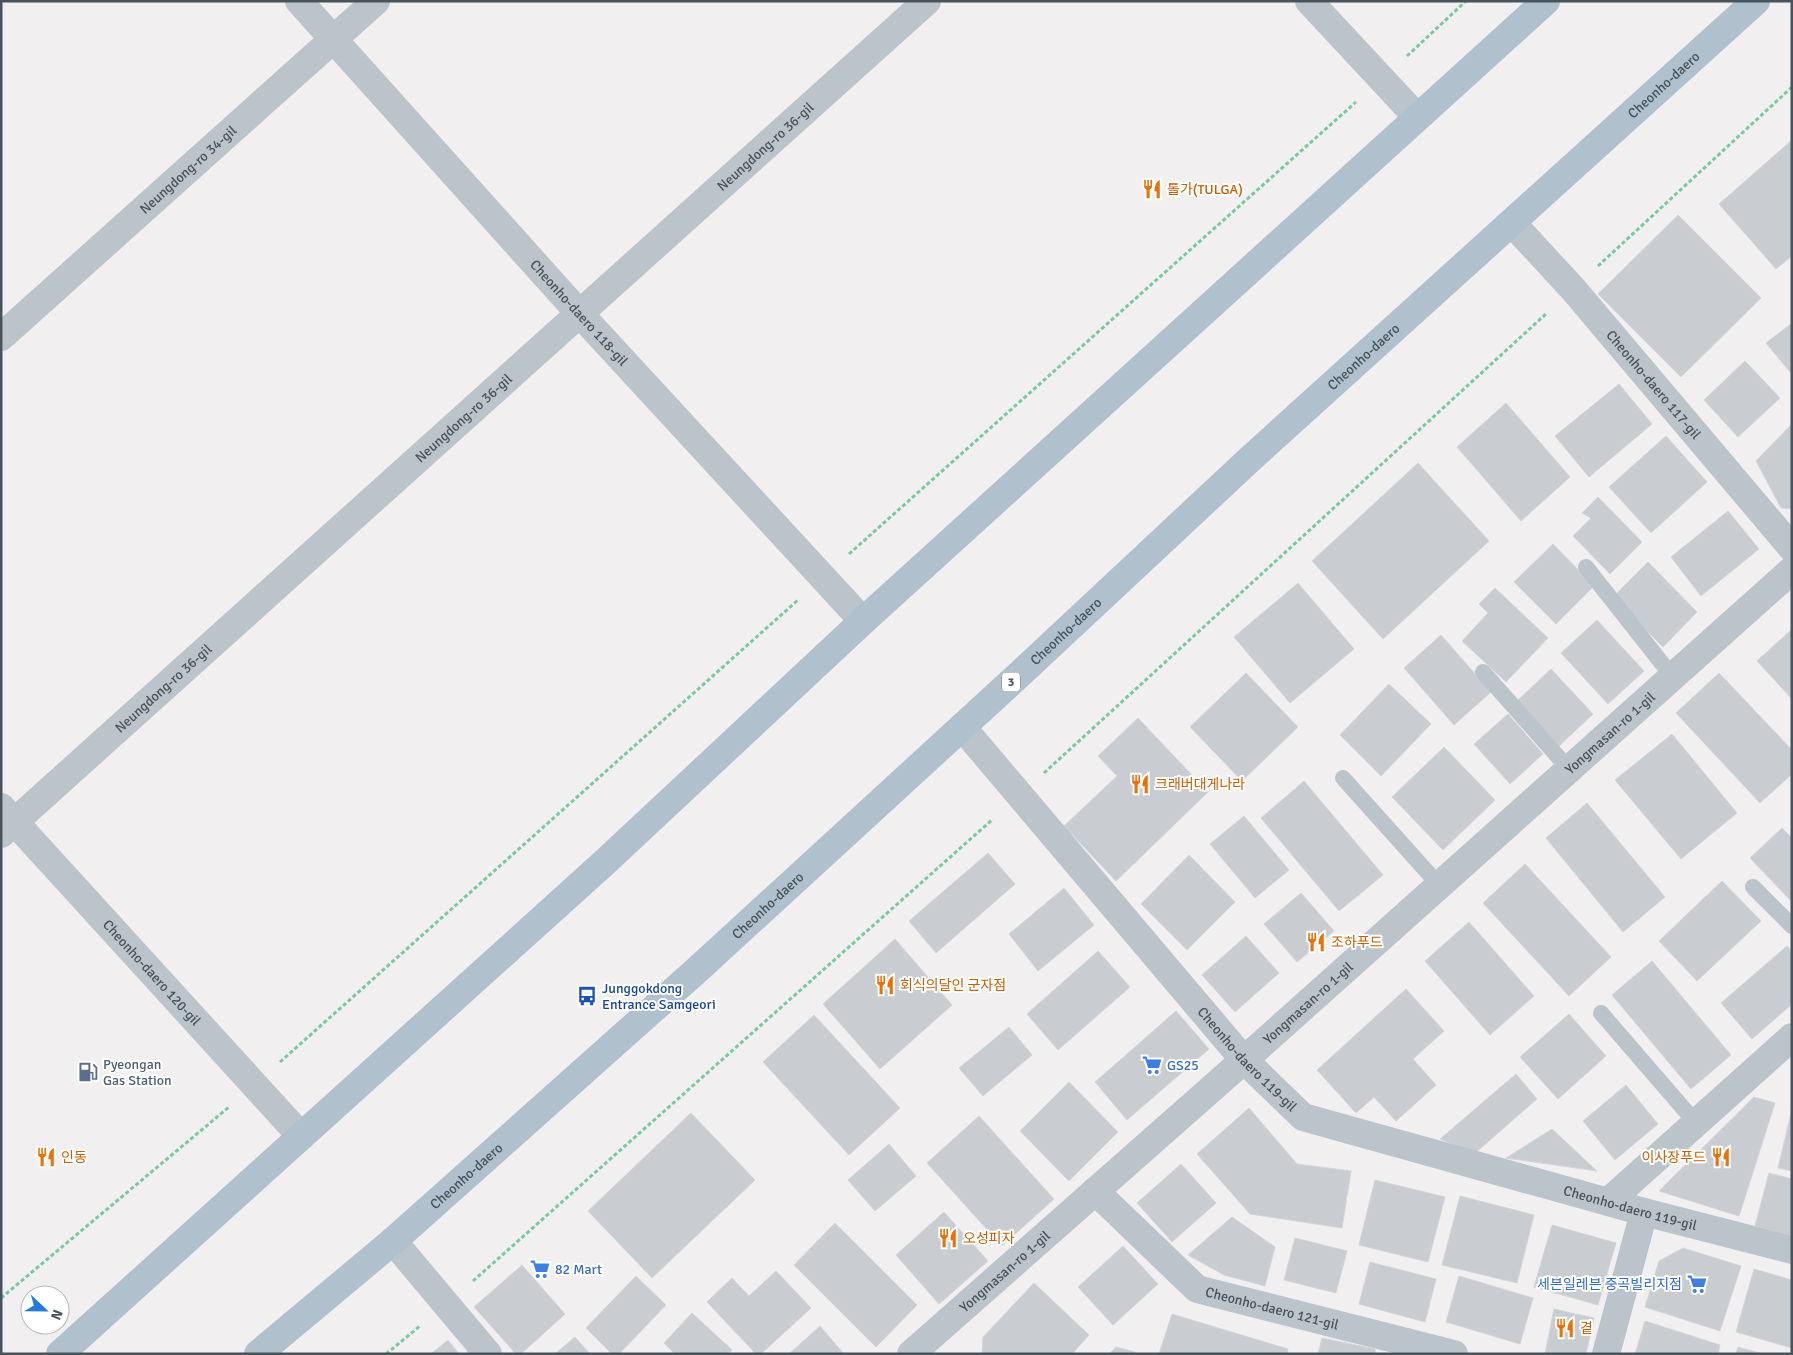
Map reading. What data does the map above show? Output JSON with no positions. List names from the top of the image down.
{
  "streets": {
    "main road": ["Cheonho-daero", "3"],
    "street": [
      "Neungdong-ro 36-gil",
      "Neungdong-ro 34-gil",
      "Cheonho-daero 118-gil",
      "Cheonho-daero 117-gil",
      "Yongmasan-ro 1-gil",
      "Cheonho-daero 120-gil",
      "Cheonho-daero 119-gil",
      "Cheonho-daero 121-gil"
    ]
  },
  "crossings": [
    ["Cheonho-daero", "Cheonho-daero 117-gil"],
    ["Cheonho-daero", "Cheonho-daero 119-gil"],
    ["Neungdong-ro 36-gil", "Cheonho-daero 118-gil"],
    ["Neungdong-ro 36-gil", "Cheonho-daero 120-gil"],
    ["Neungdong-ro 34-gil", "Cheonho-daero 118-gil"],
    ["Yongmasan-ro 1-gil", "Cheonho-daero 119-gil"],
    ["Yongmasan-ro 1-gil", "Cheonho-daero 121-gil"]
  ],
  "places": {
    "restaurant": [
      "톨가(TULGA)",
      "크래버대게나라",
      "조하푸드",
      "회식의달인 군자점",
      "인동",
      "이사장푸드",
      "오성피자",
      "곁"
    ],
    "bus stop": ["Junggokdong Entrance Samgeori"],
    "supermarket": ["GS25", "82 Mart", "세븐일레븐 중곡빌리지점"],
    "fuel station": ["Pyeongan Gas Station"]
  },
  "north": "right"
}
